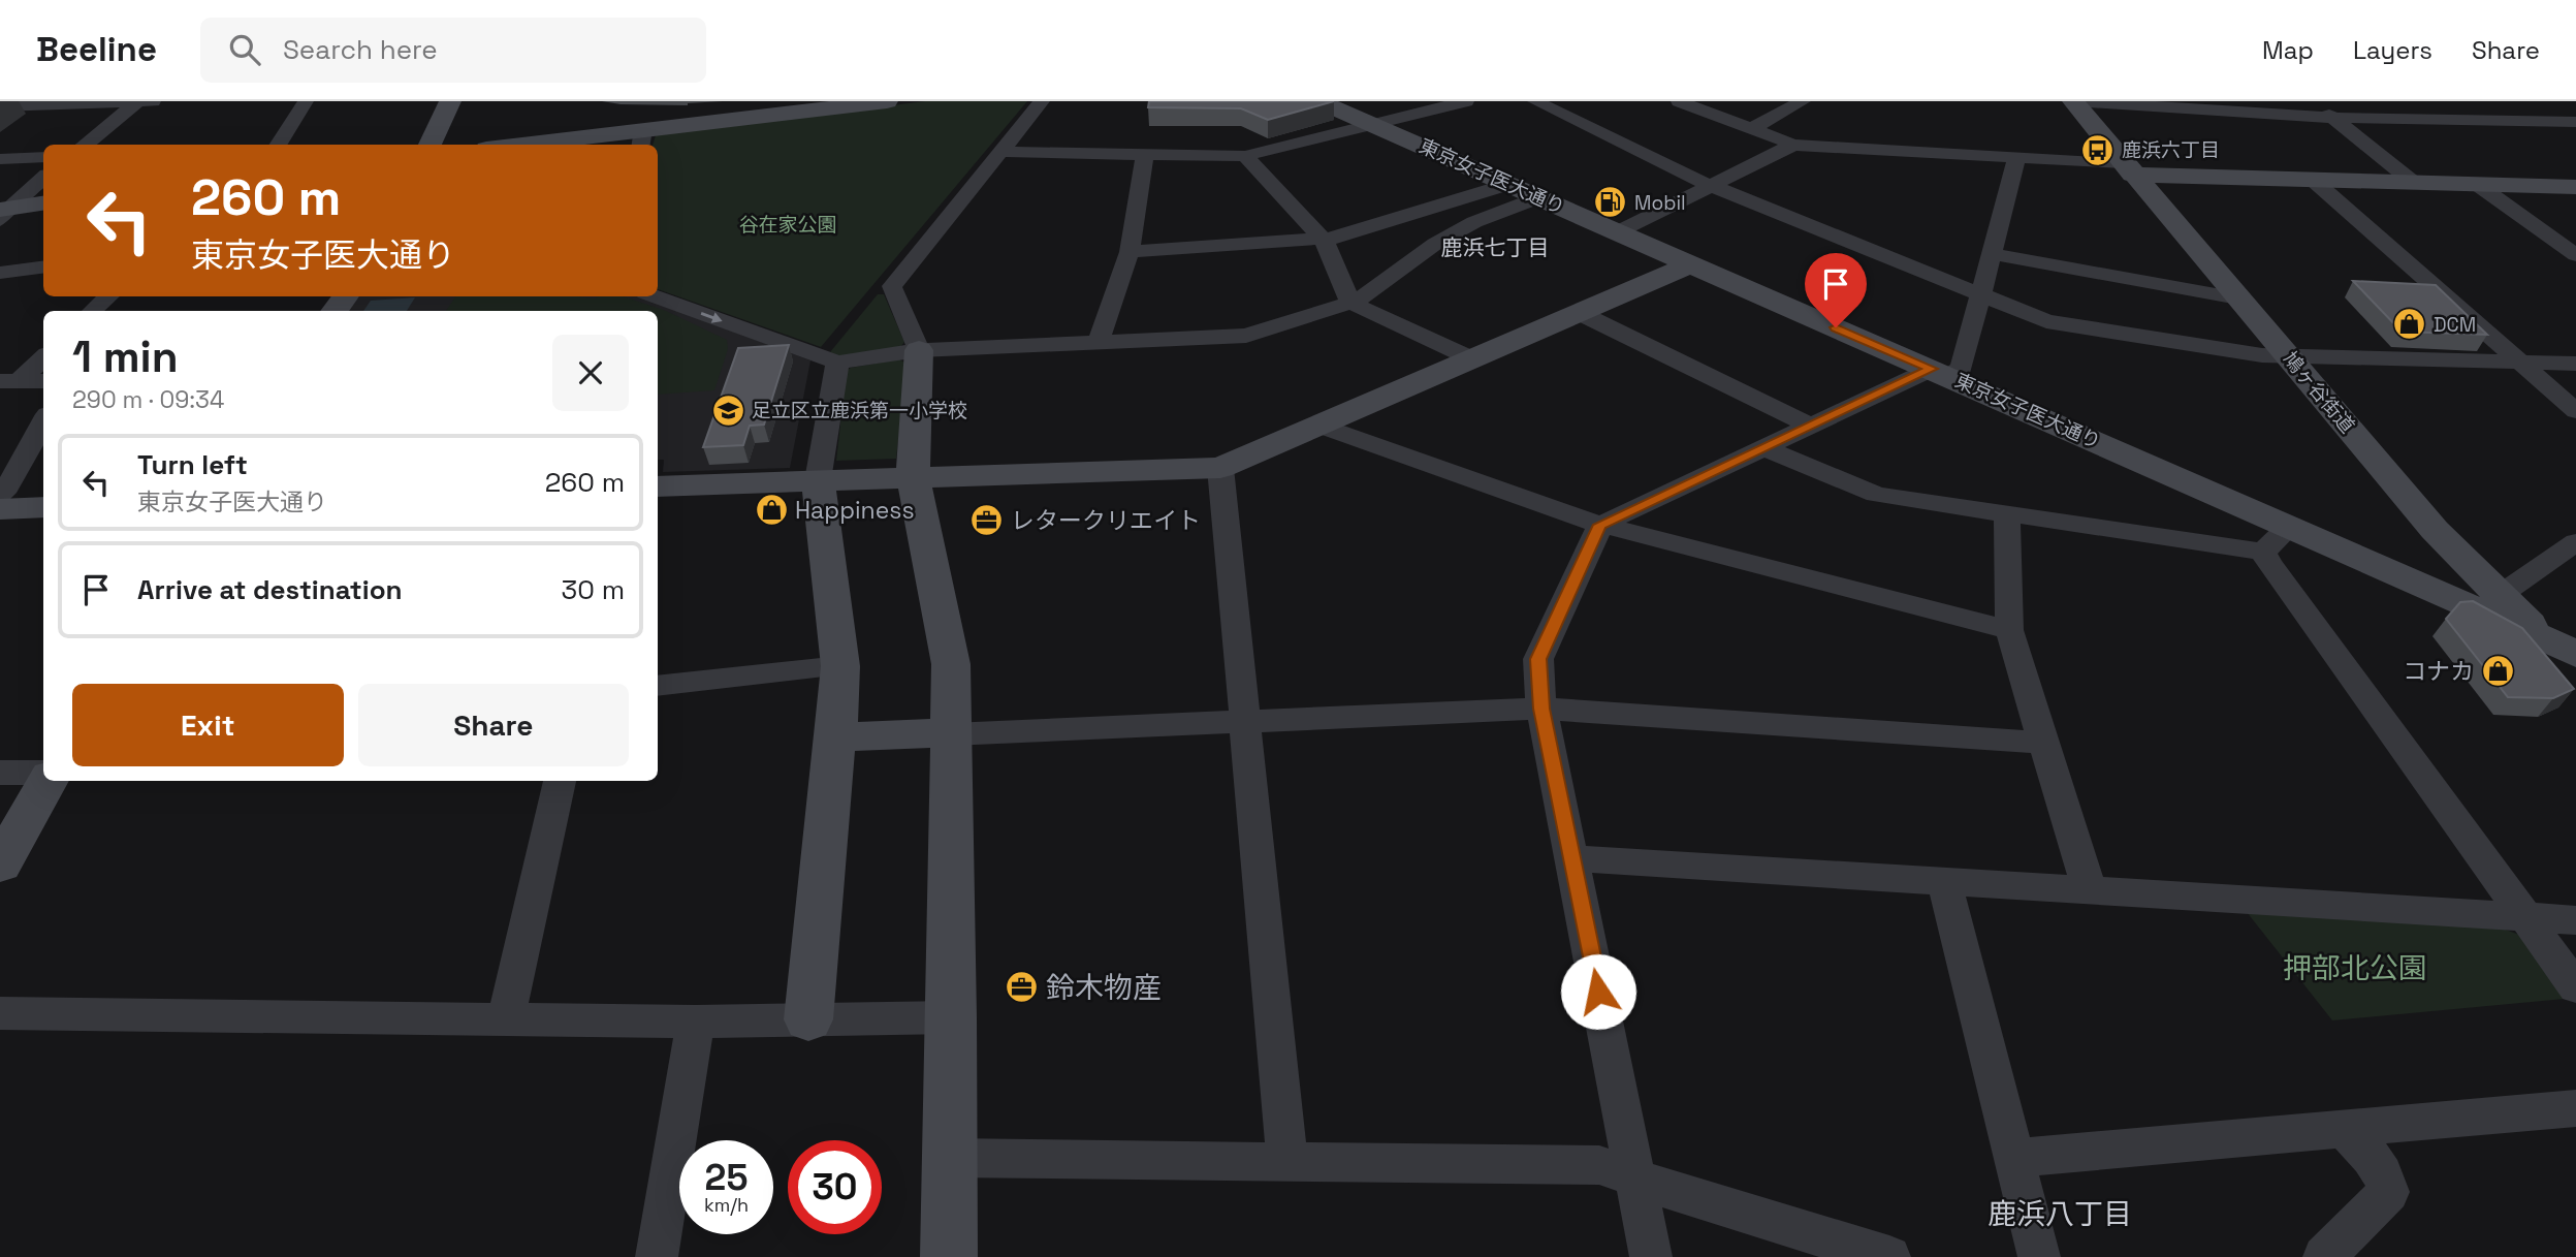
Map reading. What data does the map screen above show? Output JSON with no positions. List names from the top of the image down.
{
  "streets": {
    "street": ["東京女子医大通り", "鳩ヶ谷街道"]
  },
  "crossings": [
    ["東京女子医大通り", "鳩ヶ谷街道"]
  ],
  "districts": ["鹿浜七丁目", "鹿浜八丁目"],
  "parks": ["谷在家公園", "押部北公園"],
  "places": {
    "bus stop": ["鹿浜六丁目"],
    "fuel station": ["Mobil"],
    "shop": ["DCM", "Happiness", "コナカ"],
    "school or university": ["足立区立鹿浜第一小学校"],
    "office": ["レタークリエイト", "鈴木物産"]
  },
  "page": {
    "header": "Beeline",
    "search": "Search here",
    "nav": ["Map", "Layers", "Share"],
    "turn": ["260 m", "東京女子医大通り"],
    "heading": ["1 min", "290 m · 09:34"],
    "list": [
      {
        "name": "Turn left",
        "note": "東京女子医大通り",
        "value": "260 m"
      },
      {
        "name": "Arrive at destination",
        "value": "30 m"
      }
    ],
    "buttons": ["Exit", "Share"],
    "speed": "25 km/h",
    "limit": "30"
  }
}
